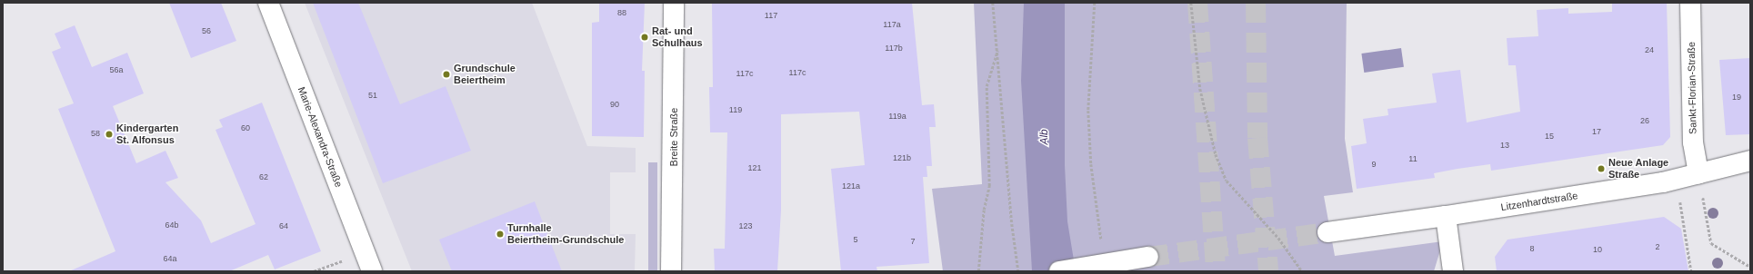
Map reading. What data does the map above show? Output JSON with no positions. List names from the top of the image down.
{
  "streets": {
    "street": [
      "Sankt-Florian-Straße",
      "Marie-Alexandra-Straße",
      "Breite Straße",
      "Litzenhardtstraße"
    ]
  },
  "crossings": [
    ["Sankt-Florian-Straße", "Litzenhardtstraße"]
  ],
  "water": ["Alb"],
  "places": [
    "Rat- und Schulhaus",
    "Grundschule Beiertheim",
    "Kindergarten St. Alfonsus",
    "Neue Anlage Straße",
    "Turnhalle Beiertheim-Grundschule"
  ],
  "house_numbers": [
    "88",
    "117",
    "117a",
    "56",
    "117b",
    "24",
    "56a",
    "117c",
    "117c",
    "51",
    "19",
    "90",
    "119",
    "119a",
    "26",
    "60",
    "17",
    "58",
    "15",
    "13",
    "121b",
    "11",
    "9",
    "121",
    "62",
    "121a",
    "64b",
    "64",
    "123",
    "5",
    "7",
    "2",
    "8",
    "10",
    "64a"
  ]
}
